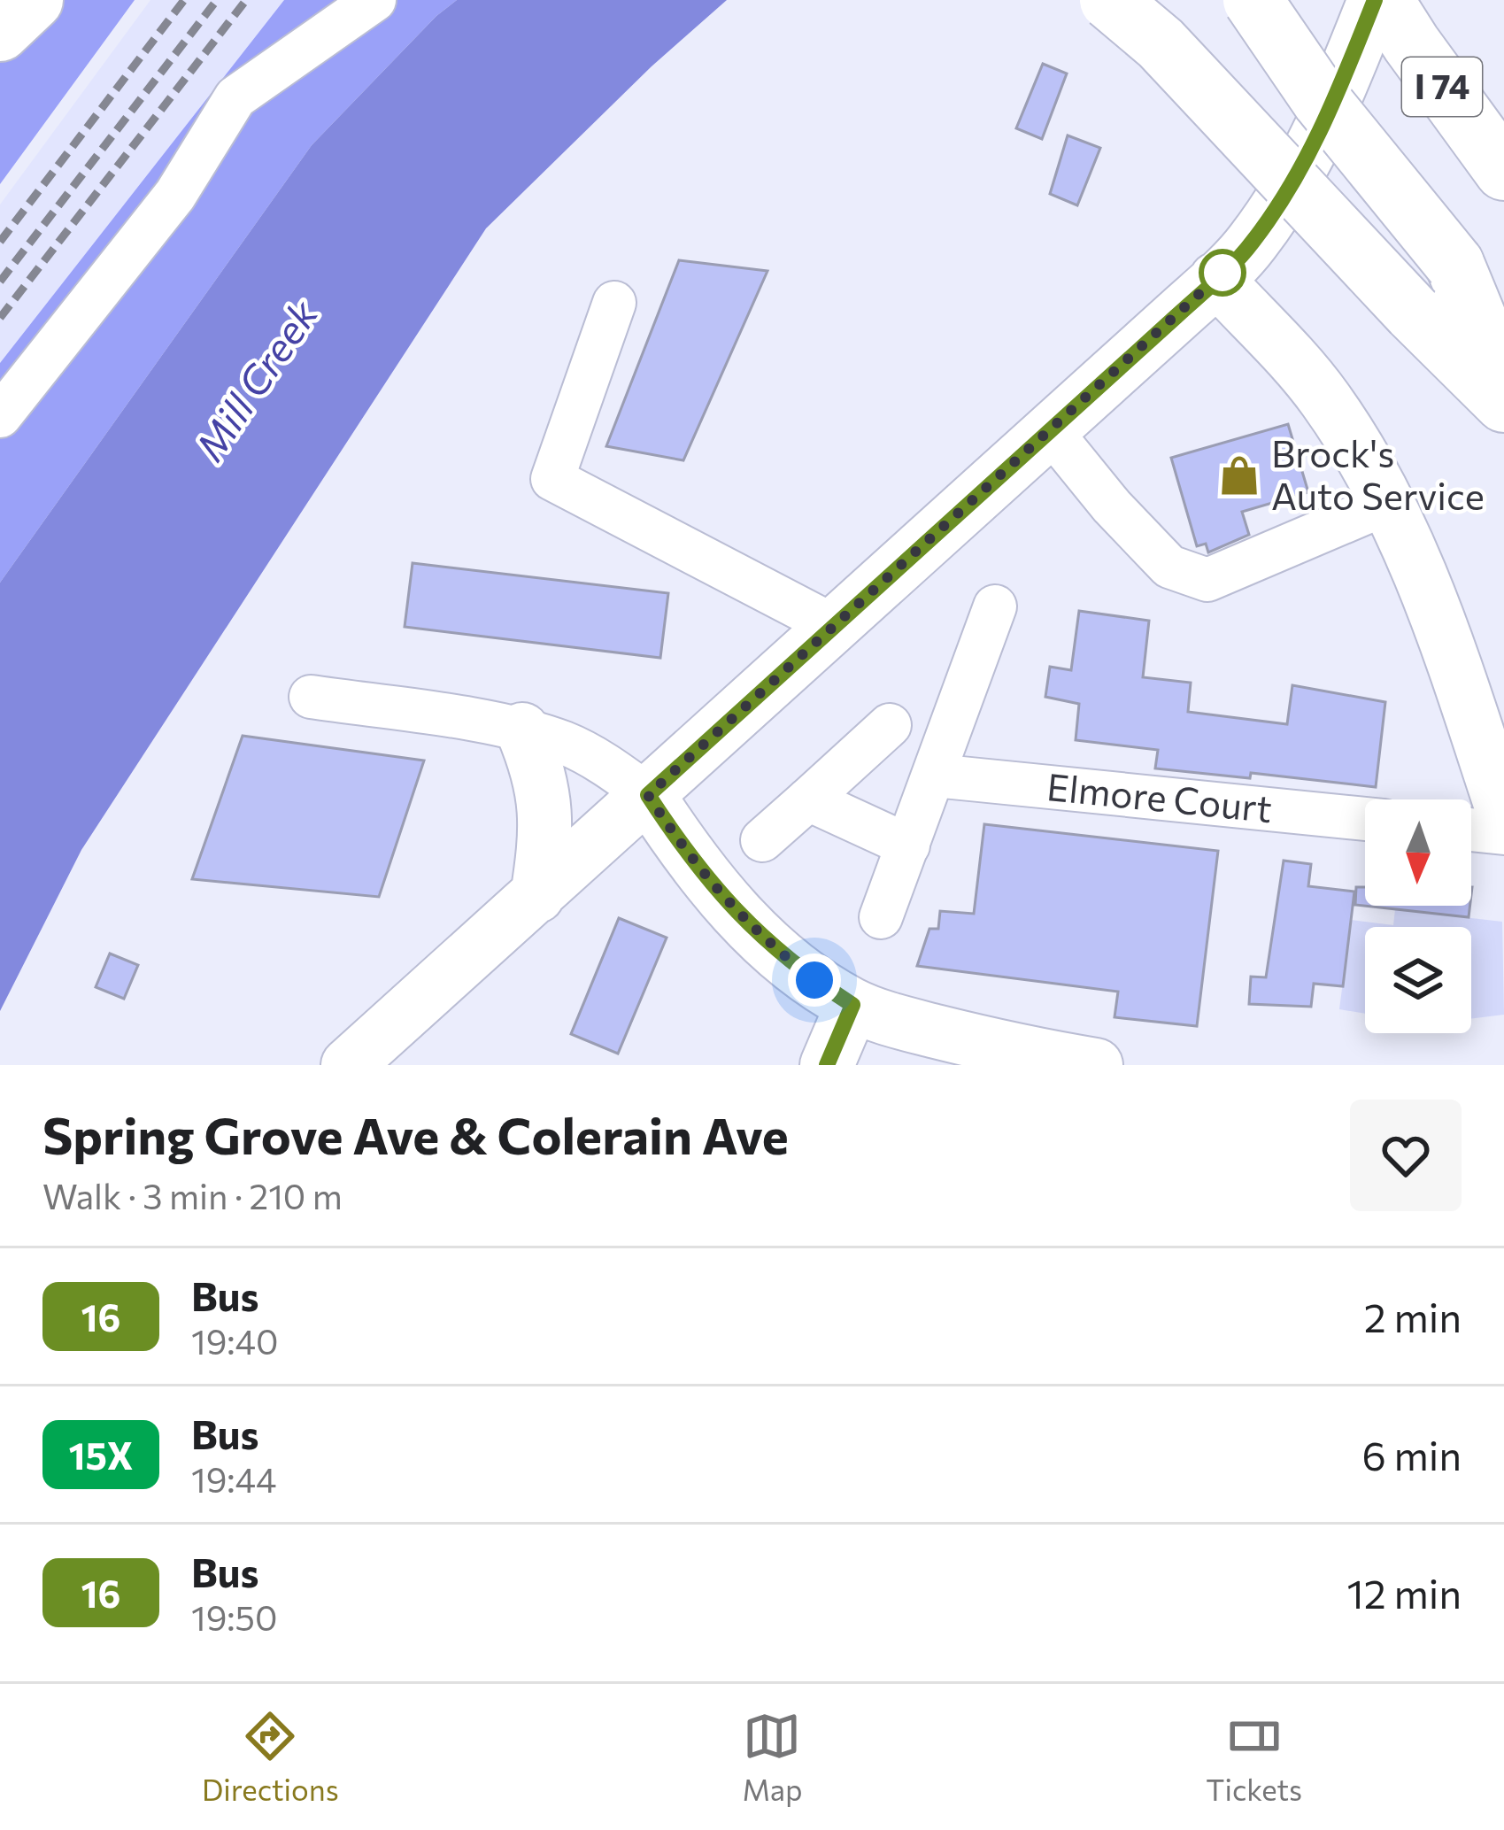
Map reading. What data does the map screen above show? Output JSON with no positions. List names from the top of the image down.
{
  "streets": {
    "highway": ["I 74"],
    "street": ["Elmore Court"]
  },
  "water": ["Mill Creek"],
  "places": {
    "shop": ["Brock's Auto Service"]
  },
  "lines": ["bus line 16"],
  "north": "bottom",
  "page": {
    "heading": ["Spring Grove Ave & Colerain Ave", "Walk · 3 min · 210 m"],
    "list": [
      {
        "mark": "16",
        "name": "Bus",
        "note": "19:40",
        "value": "2 min"
      },
      {
        "mark": "15X",
        "name": "Bus",
        "note": "19:44",
        "value": "6 min"
      },
      {
        "mark": "16",
        "name": "Bus",
        "note": "19:50",
        "value": "12 min"
      }
    ],
    "tabs": ["Directions", "Map", "Tickets"]
  }
}
